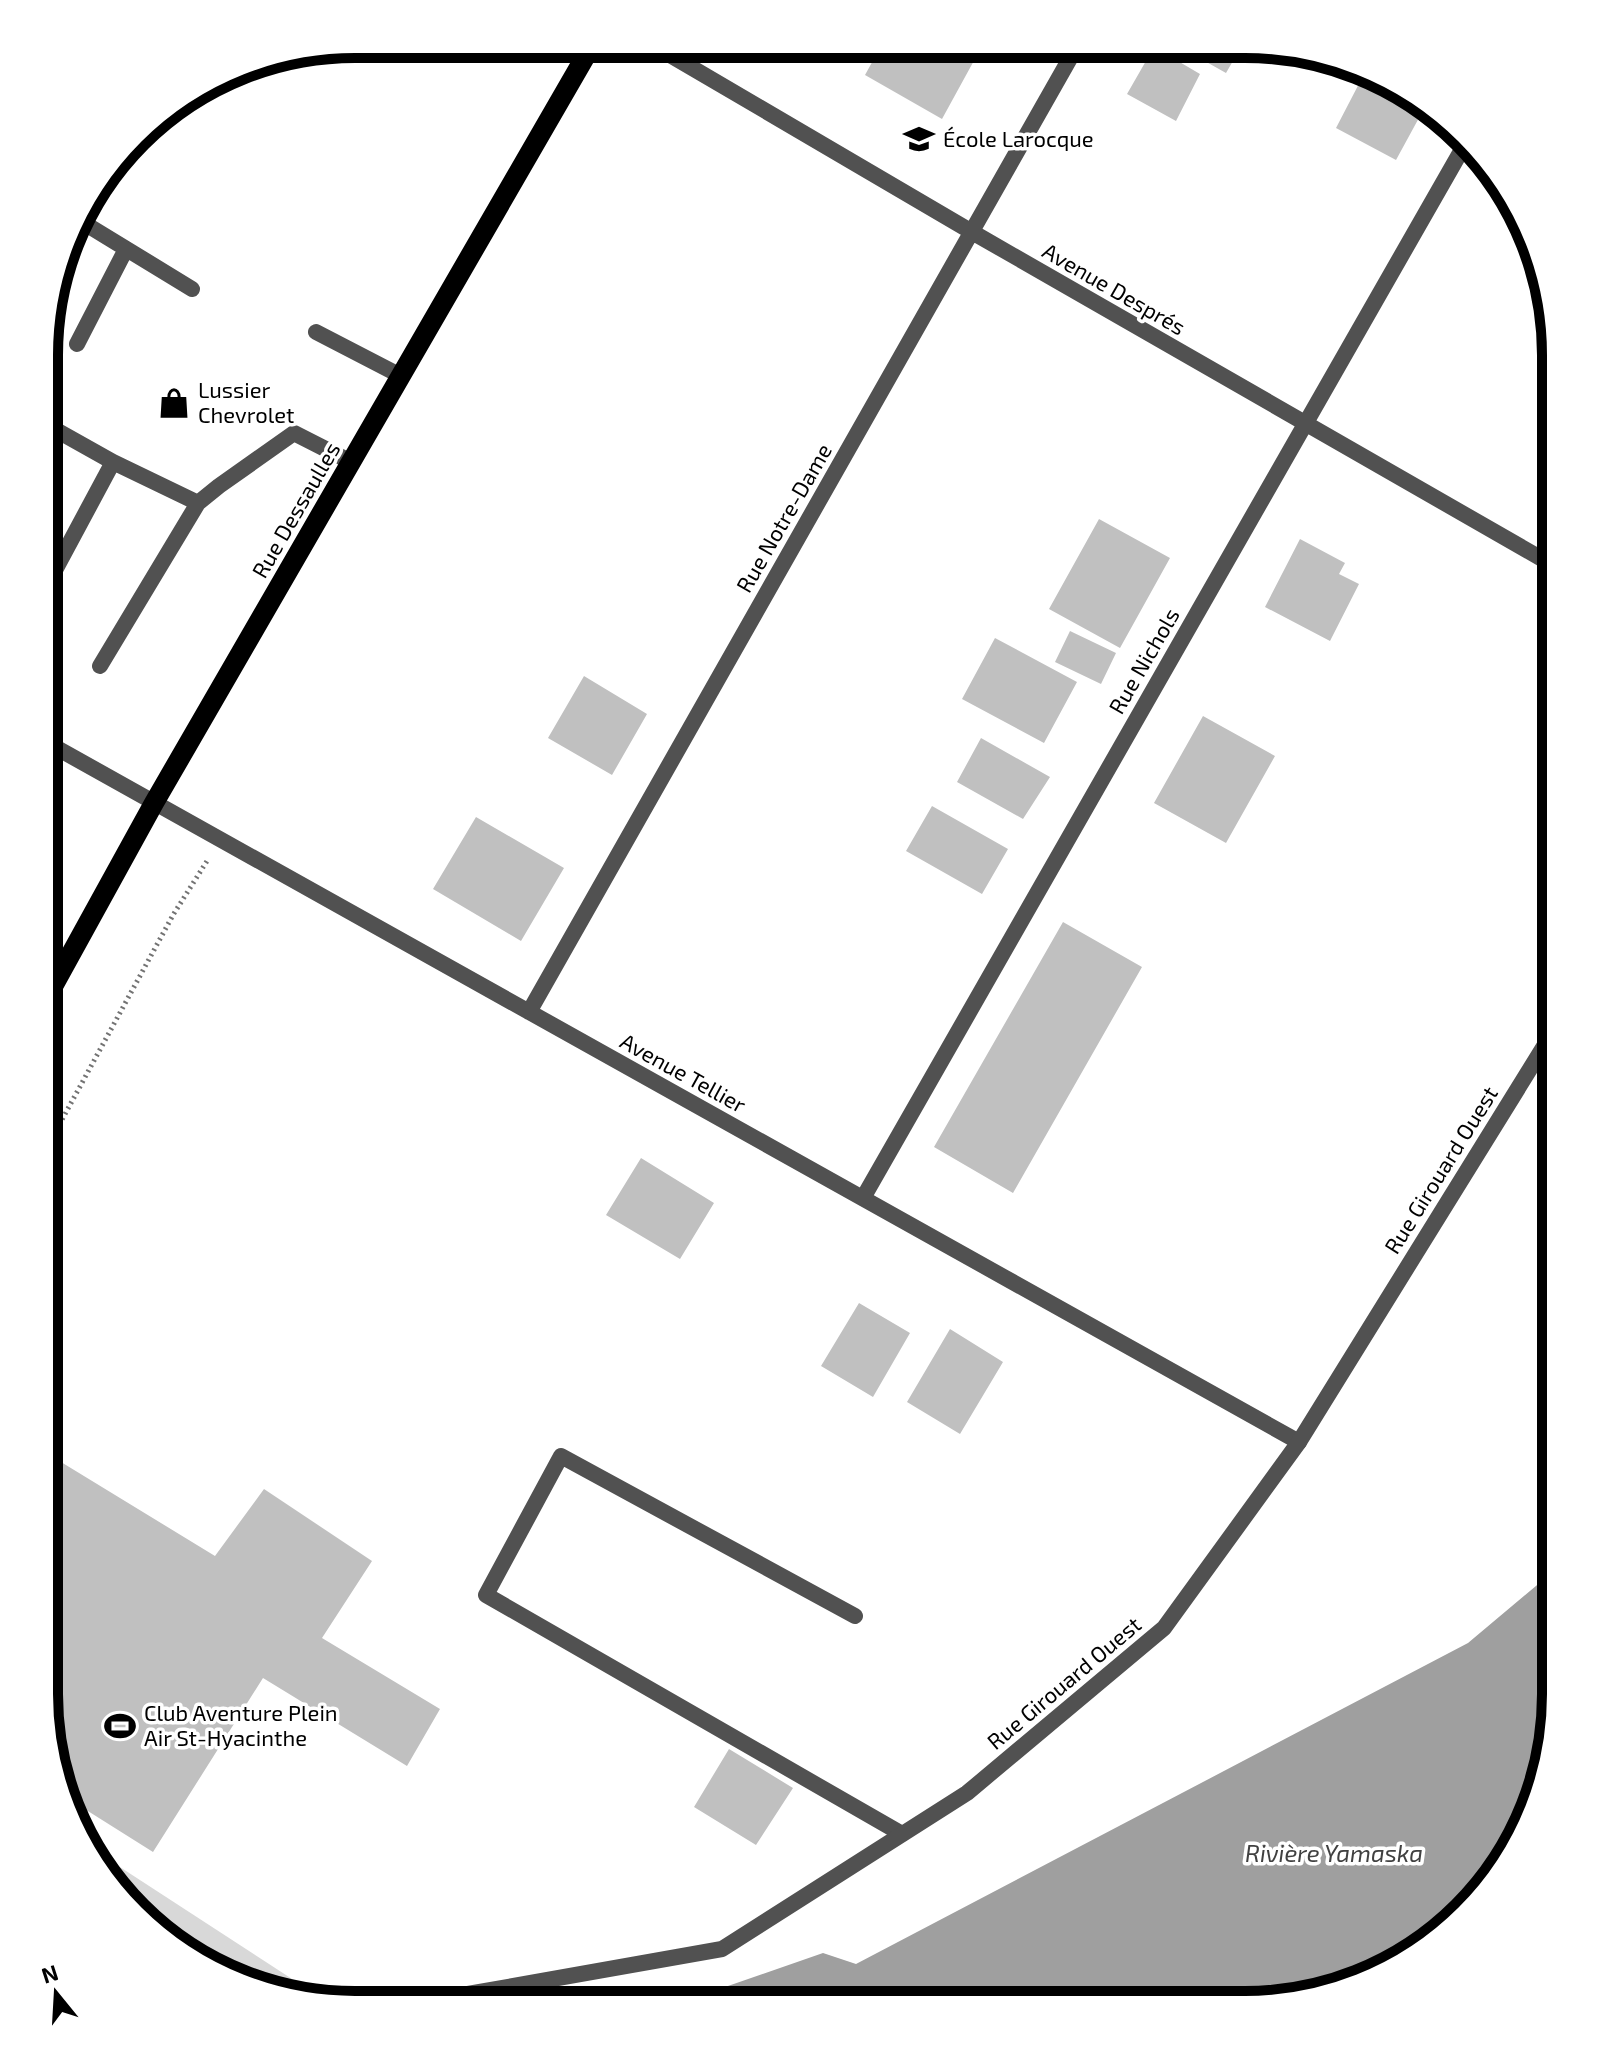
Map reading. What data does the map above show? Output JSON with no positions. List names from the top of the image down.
{
  "streets": {
    "main road": ["Rue Dessaulles"],
    "street": [
      "Avenue Després",
      "Rue Notre-Dame",
      "Rue Nichols",
      "Avenue Tellier",
      "Rue Girouard Ouest"
    ]
  },
  "crossings": [
    ["Avenue Després", "Rue Notre-Dame"],
    ["Avenue Després", "Rue Nichols"],
    ["Rue Dessaulles", "Avenue Tellier"],
    ["Rue Notre-Dame", "Avenue Tellier"],
    ["Rue Nichols", "Avenue Tellier"],
    ["Avenue Tellier", "Rue Girouard Ouest"]
  ],
  "water": ["Rivière Yamaska"],
  "places": {
    "school or university": ["École Larocque"],
    "shop": ["Lussier Chevrolet"],
    "sports": ["Club Aventure Plein Air St-Hyacinthe"]
  },
  "north": "top"
}
